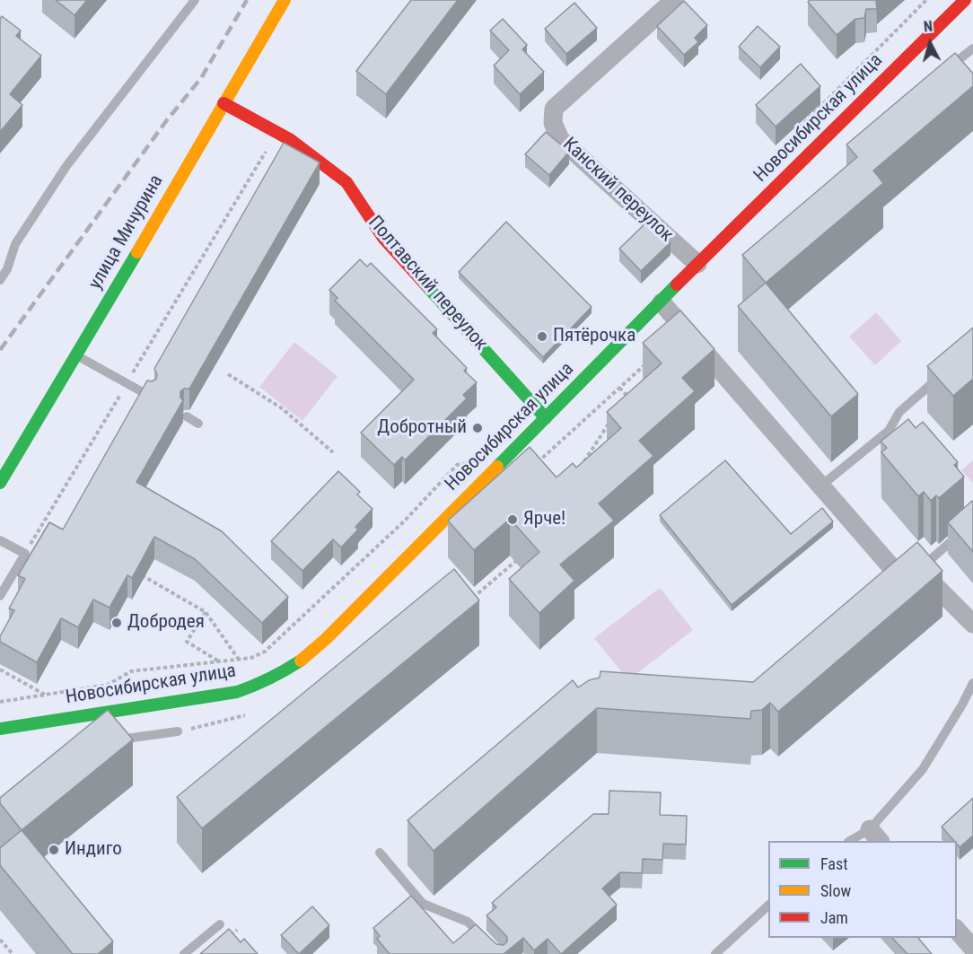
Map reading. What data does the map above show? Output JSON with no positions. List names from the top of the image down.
{
  "streets": {
    "street": [
      "Новосибирская улица",
      "Канский переулок",
      "улица Мичурина",
      "Полтавский переулок"
    ]
  },
  "crossings": [
    ["Новосибирская улица", "Канский переулок"],
    ["Новосибирская улица", "Полтавский переулок"],
    ["улица Мичурина", "Полтавский переулок"]
  ],
  "places": [
    "Пятёрочка",
    "Добротный",
    "Ярче!",
    "Добродея",
    "Индиго"
  ],
  "legend": ["Fast", "Slow", "Jam"],
  "north": "top"
}
